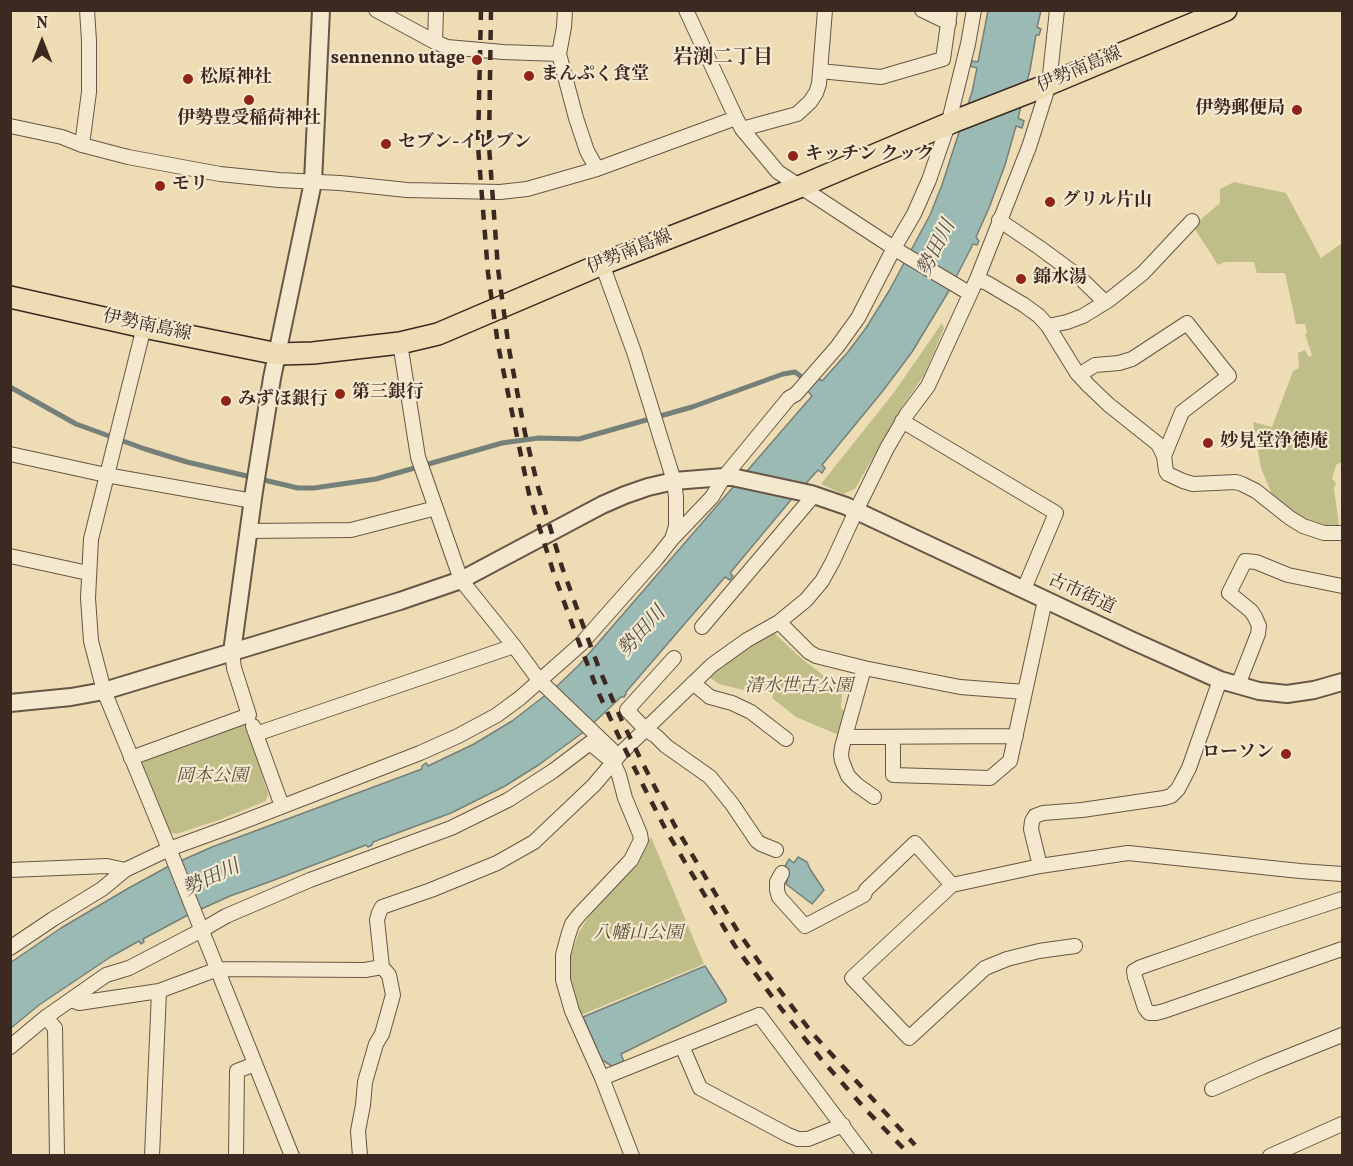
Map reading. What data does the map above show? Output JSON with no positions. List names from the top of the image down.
{
  "streets": {
    "main road": ["伊勢南島線"],
    "street": ["古市街道"]
  },
  "districts": ["岩渕二丁目"],
  "water": ["勢田川"],
  "parks": ["清水世古公園", "岡本公園", "八幡山公園"],
  "places": [
    "sennenno utage",
    "まんぷく食堂",
    "松原神社",
    "伊勢豊受稲荷神社",
    "伊勢郵便局",
    "セブン-イレブン",
    "キッチン クック",
    "モリ",
    "グリル片山",
    "錦水湯",
    "第三銀行",
    "みずほ銀行",
    "妙見堂浄徳庵",
    "ローソン"
  ],
  "north": "top"
}
